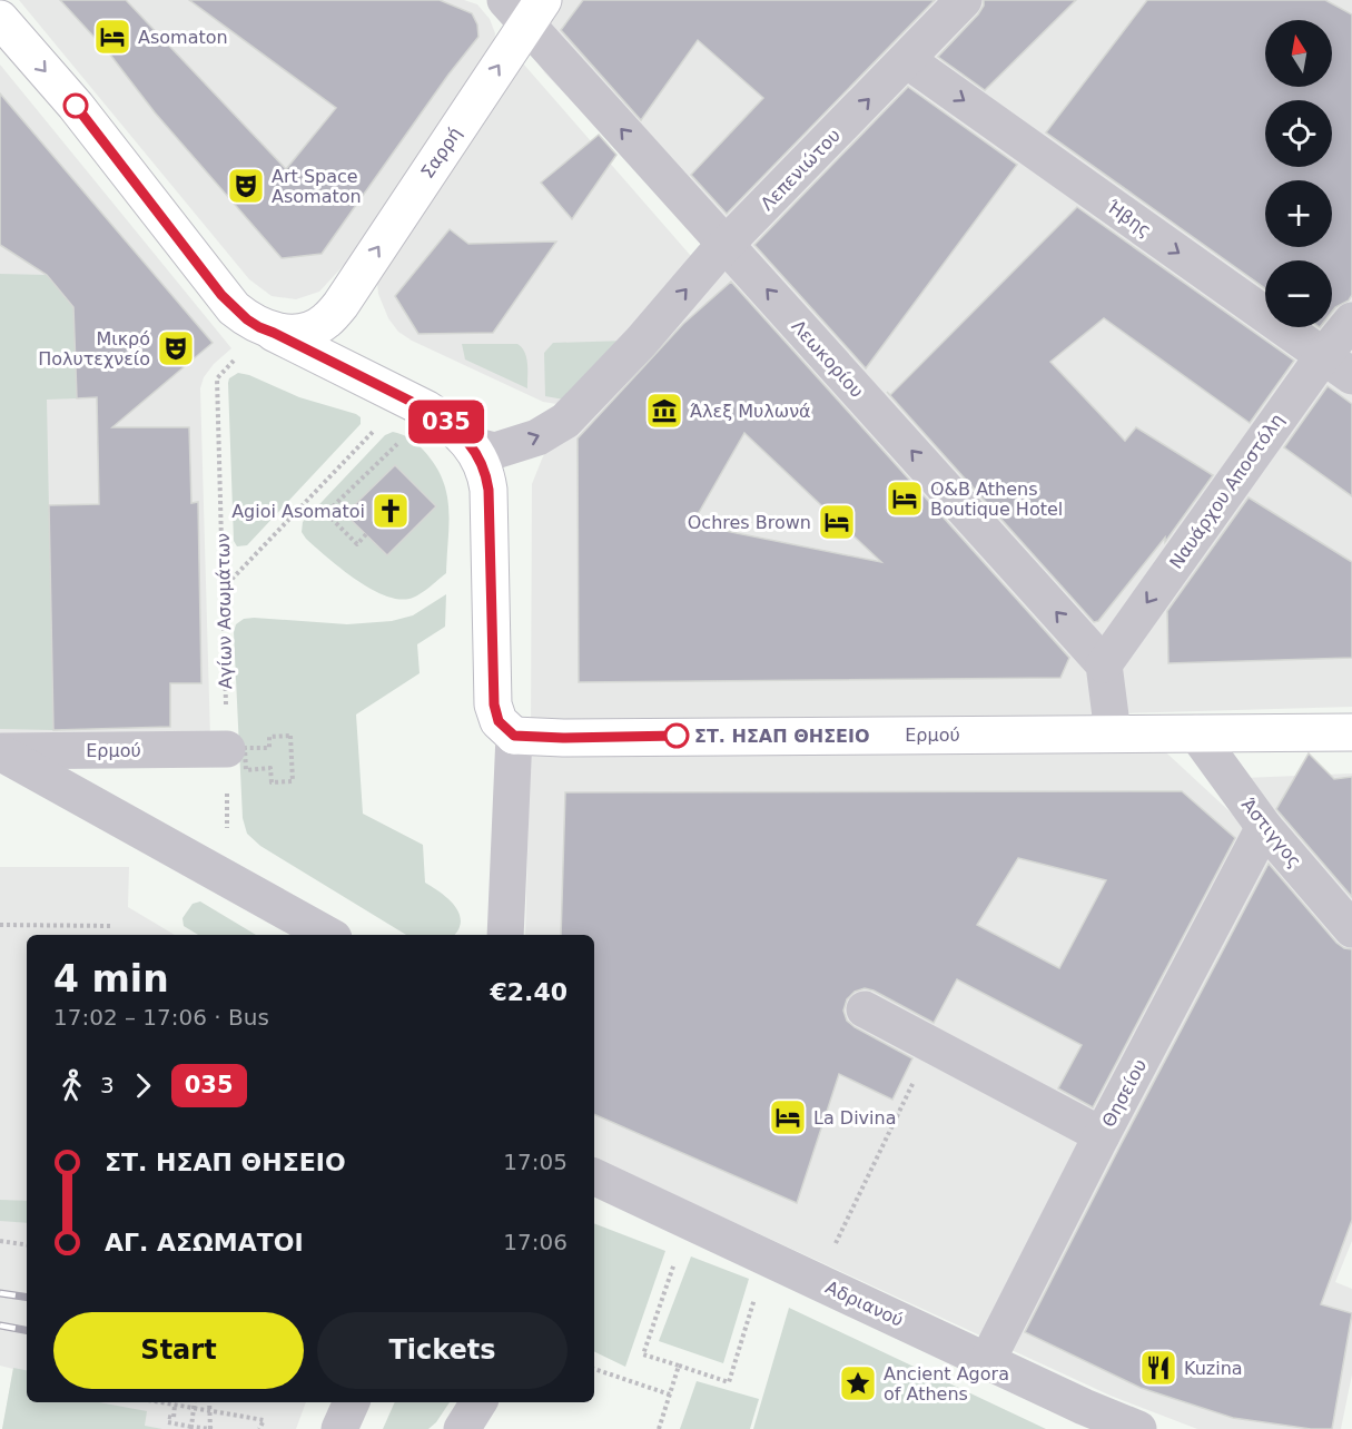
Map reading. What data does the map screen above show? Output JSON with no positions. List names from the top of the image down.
{
  "streets": {
    "street": [
      "Σαρρή",
      "Λεπενιώτου",
      "Ήβης",
      "Λεωκορίου",
      "Ναυάρχου Αποστόλη",
      "Ερμού",
      "Άστιγγος",
      "Θησείου",
      "Αδριανού"
    ],
    "path": ["Αγίων Ασωμάτων"]
  },
  "crossings": [
    ["Σαρρή", "Λεωκορίου"],
    ["Λεπενιώτου", "Ήβης"],
    ["Λεπενιώτου", "Λεωκορίου"],
    ["Ήβης", "Ναυάρχου Αποστόλη"],
    ["Λεωκορίου", "Ναυάρχου Αποστόλη"],
    ["Ερμού", "Άστιγγος"],
    ["Άστιγγος", "Θησείου"],
    ["Θησείου", "Αδριανού"]
  ],
  "one_way": [
    "Σαρρή",
    "Λεπενιώτου",
    "Ήβης",
    "Λεωκορίου",
    "Ναυάρχου Αποστόλη"
  ],
  "places": {
    "hotel": [
      "Asomaton",
      "O&B Athens Boutique Hotel",
      "Ochres Brown",
      "La Divina"
    ],
    "theatre": ["Art Space Asomaton", "Μικρό Πολυτεχνείο"],
    "museum": ["Άλεξ Μυλωνά"],
    "church": ["Agioi Asomatoi"],
    "other": ["ΣΤ. ΗΣΑΠ ΘΗΣΕΙΟ"],
    "restaurant": ["Kuzina"],
    "place": ["Ancient Agora of Athens"]
  },
  "lines": ["bus line 035"],
  "north": "top",
  "page": {
    "on_map": "035",
    "map_buttons": ["+", "−"],
    "heading": ["4 min", "17:02 – 17:06 · Bus", "€2.40"],
    "legs": ["3", "035"],
    "list": [
      {
        "name": "ΣΤ. ΗΣΑΠ ΘΗΣΕΙΟ",
        "value": "17:05"
      },
      {
        "name": "ΑΓ. ΑΣΩΜΑΤΟΙ",
        "value": "17:06"
      }
    ],
    "buttons": ["Start", "Tickets"]
  }
}
